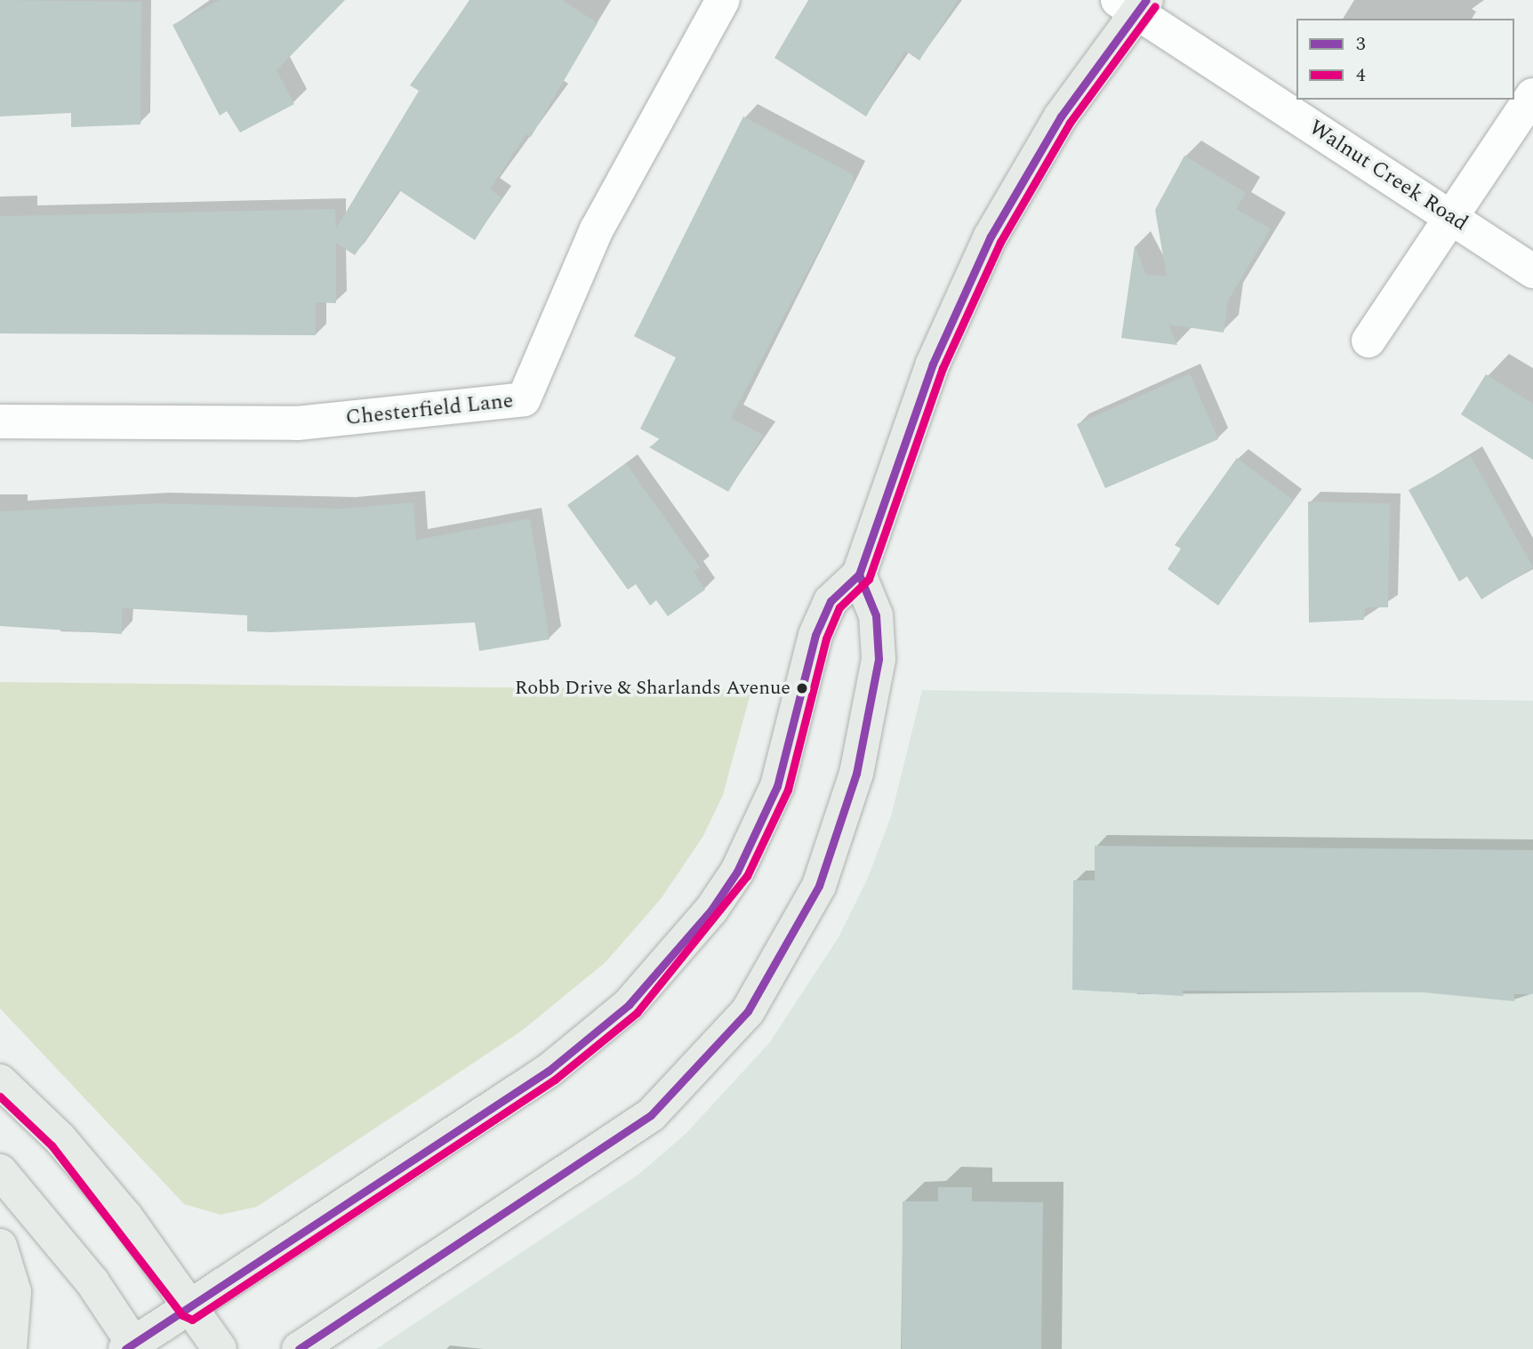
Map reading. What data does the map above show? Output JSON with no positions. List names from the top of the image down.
{
  "streets": {
    "street": ["Walnut Creek Road", "Chesterfield Lane"]
  },
  "places": ["Robb Drive & Sharlands Avenue"],
  "lines": ["transit line 3", "transit line 4"],
  "legend": ["3", "4"]
}
